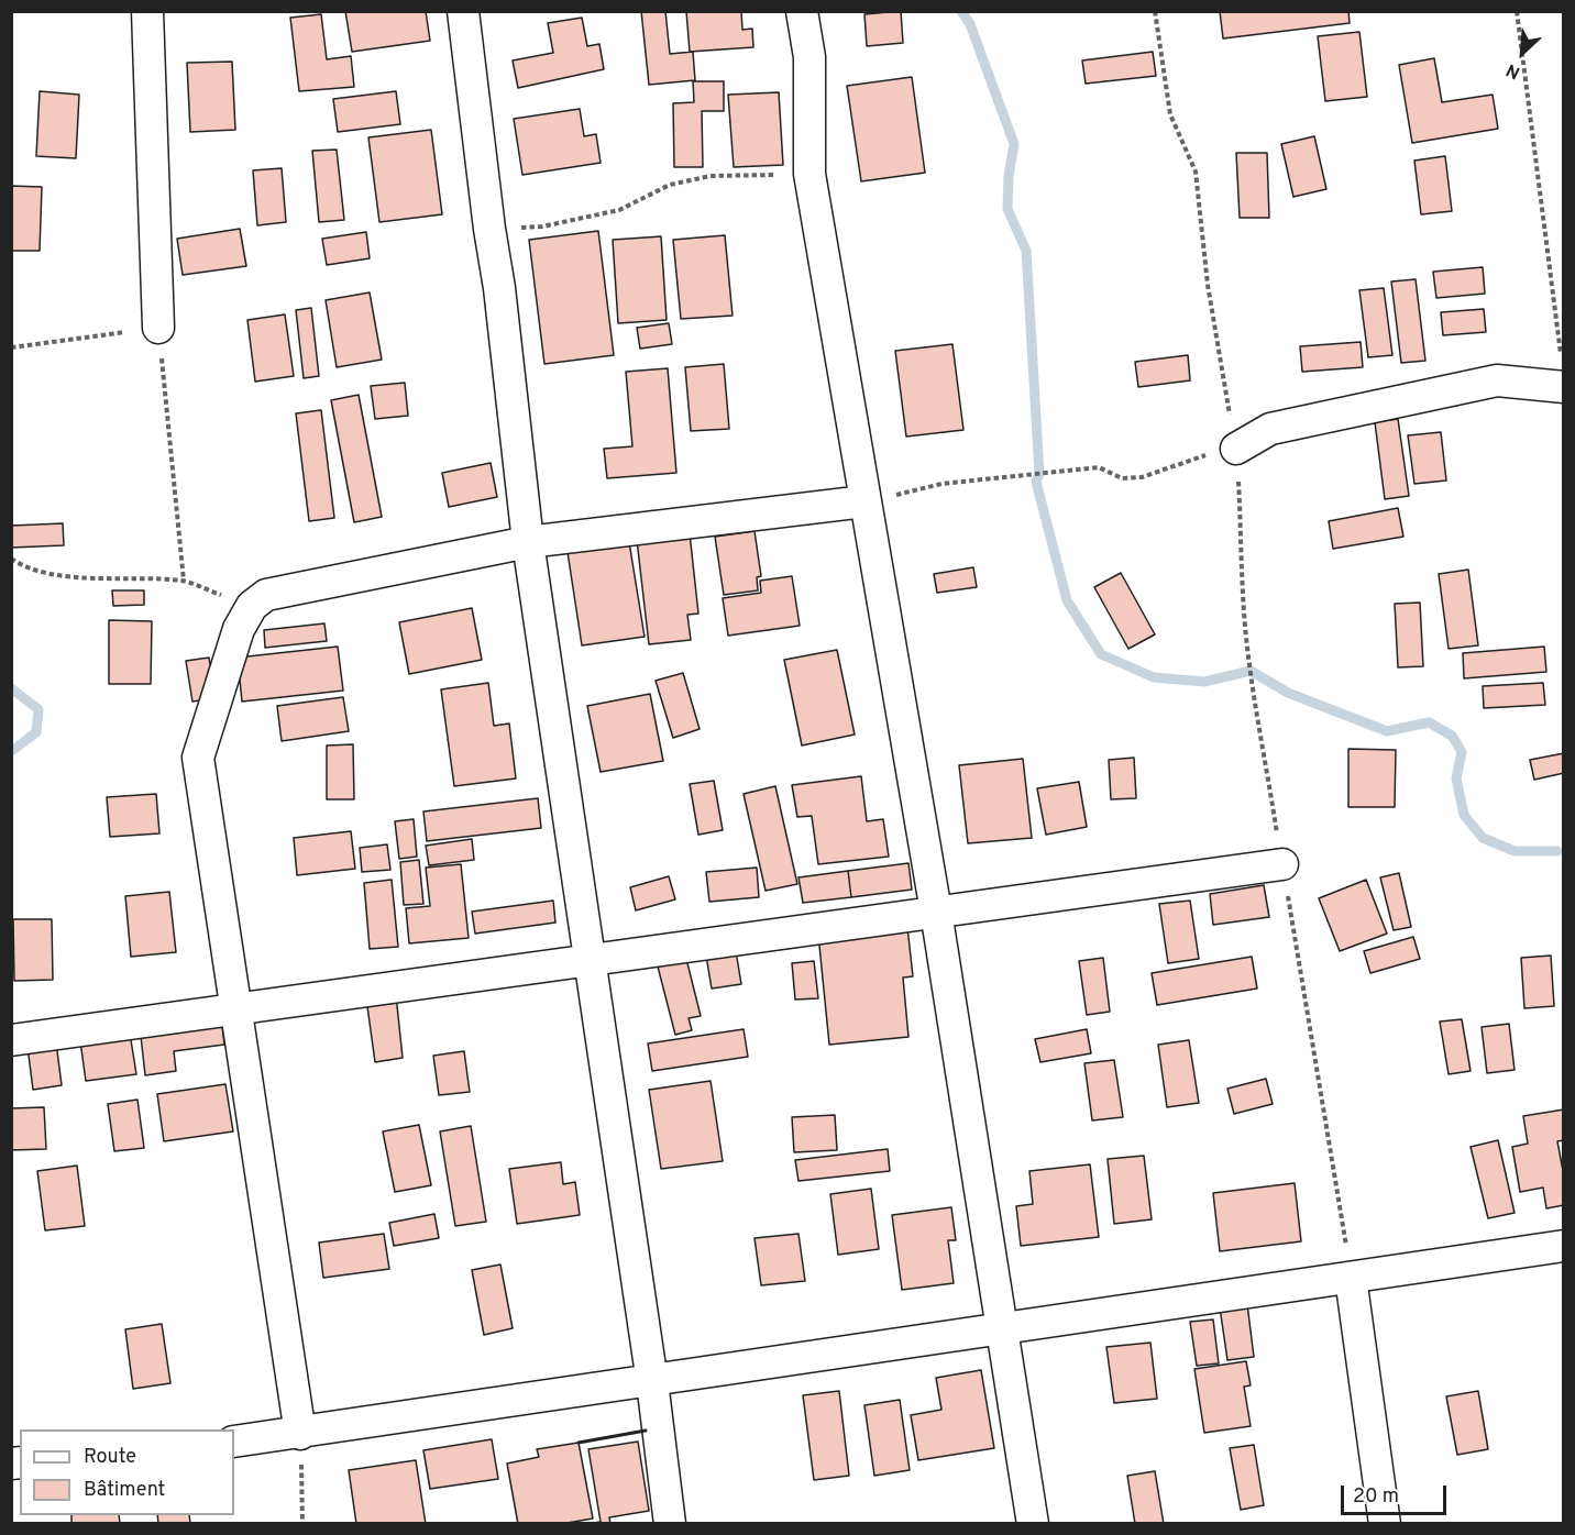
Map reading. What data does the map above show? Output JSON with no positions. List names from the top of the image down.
{
  "legend": ["Route", "Bâtiment"],
  "scale_bar": "20 m",
  "north": "bottom left"
}
